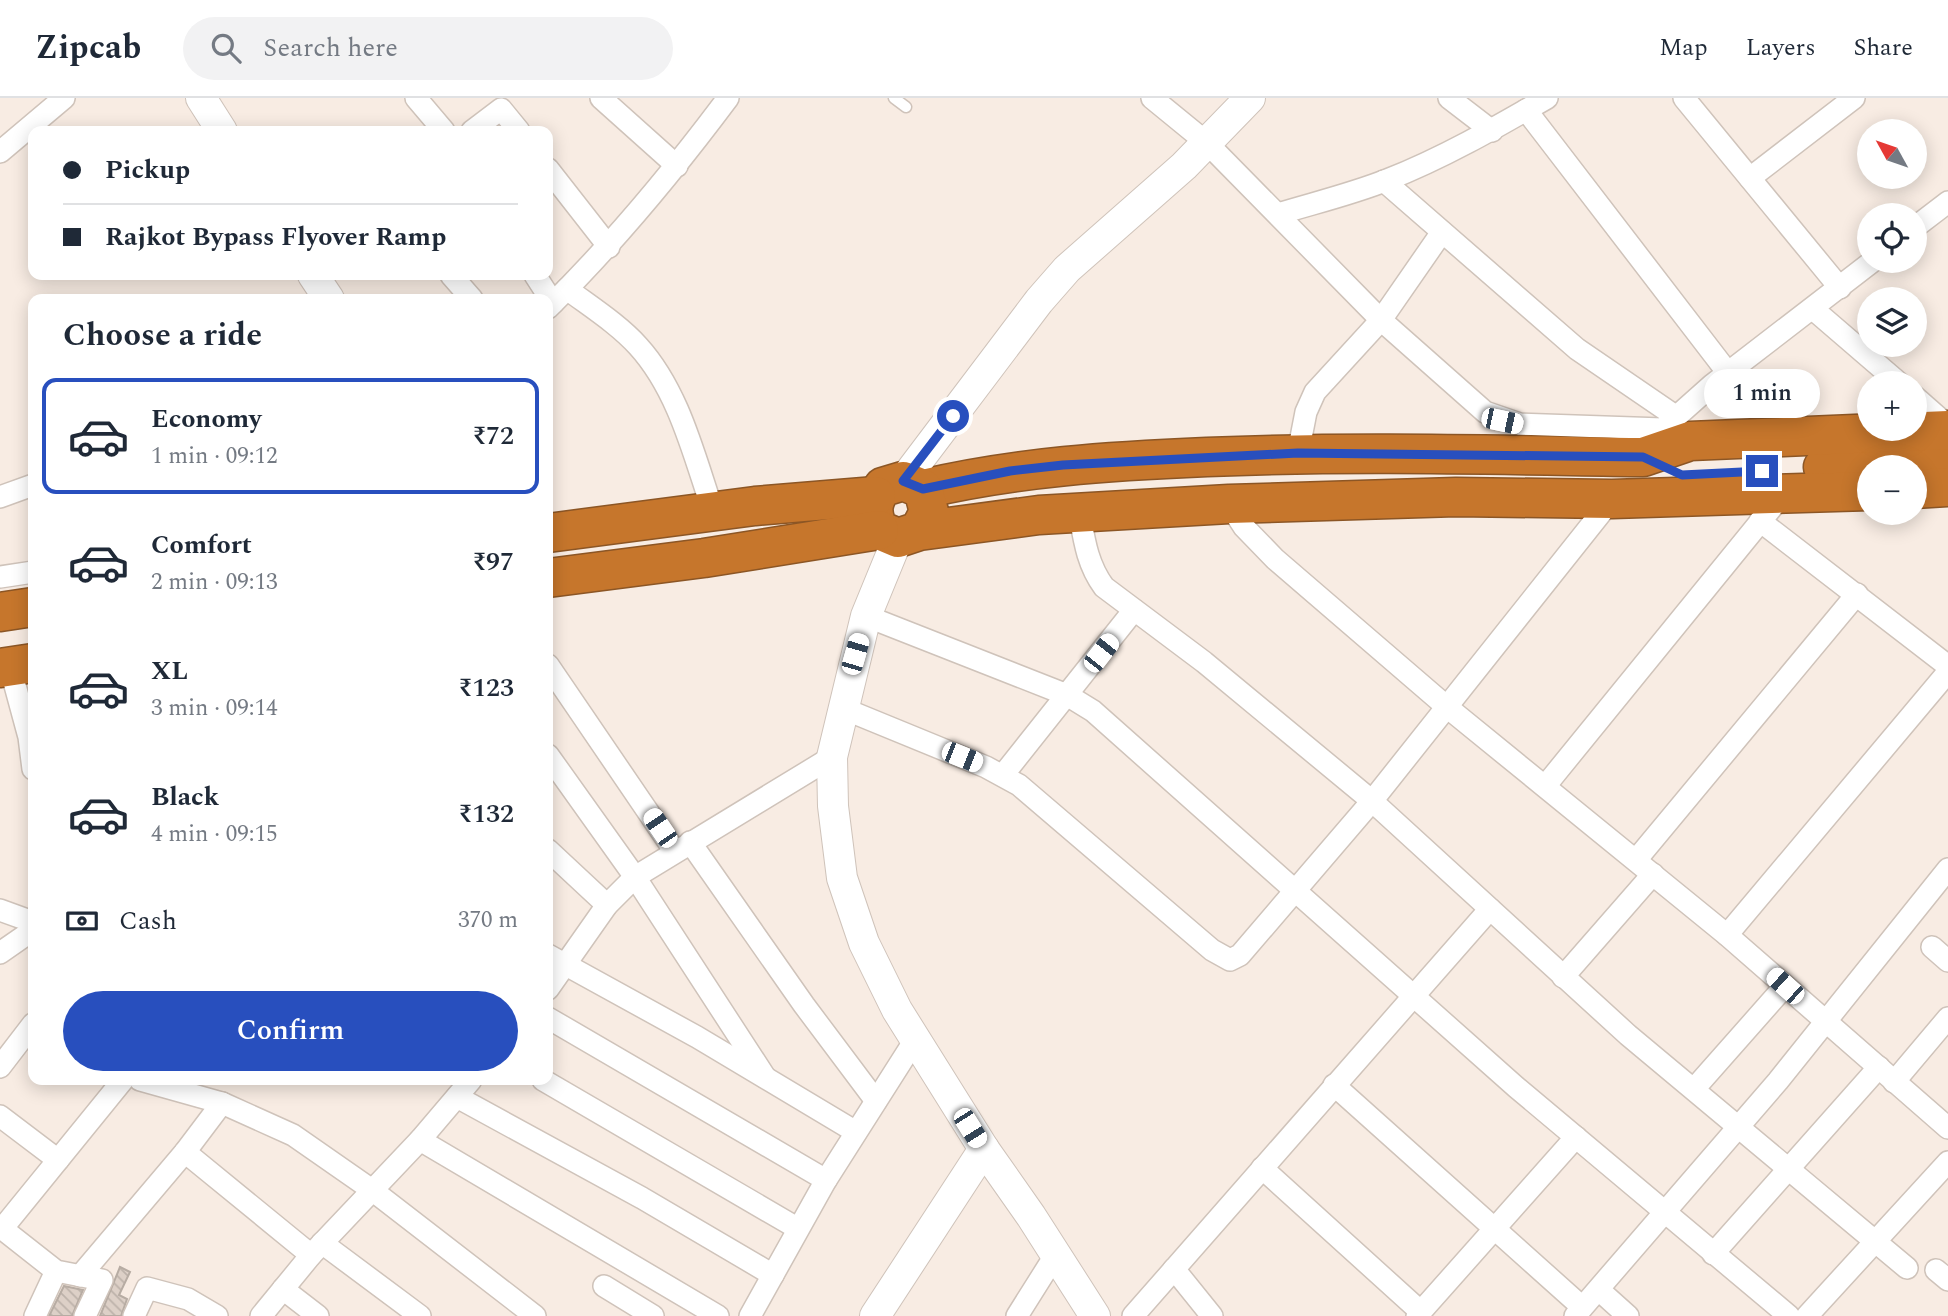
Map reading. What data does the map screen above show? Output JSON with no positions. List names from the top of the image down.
{
  "north": "top left",
  "page": {
    "header": "Zipcab",
    "search": "Search here",
    "nav": ["Map", "Layers", "Share"],
    "map_buttons": ["+", "−"],
    "banner": ["Pickup", "Rajkot Bypass Flyover Ramp"],
    "heading": "Choose a ride",
    "bubble": "1 min",
    "list": [
      {
        "name": "Economy",
        "note": "1 min · 09:12",
        "value": "₹72"
      },
      {
        "name": "Comfort",
        "note": "2 min · 09:13",
        "value": "₹97"
      },
      {
        "name": "XL",
        "note": "3 min · 09:14",
        "value": "₹123"
      },
      {
        "name": "Black",
        "note": "4 min · 09:15",
        "value": "₹132"
      }
    ],
    "pay": ["Cash", "370 m"],
    "buttons": "Confirm"
  }
}
